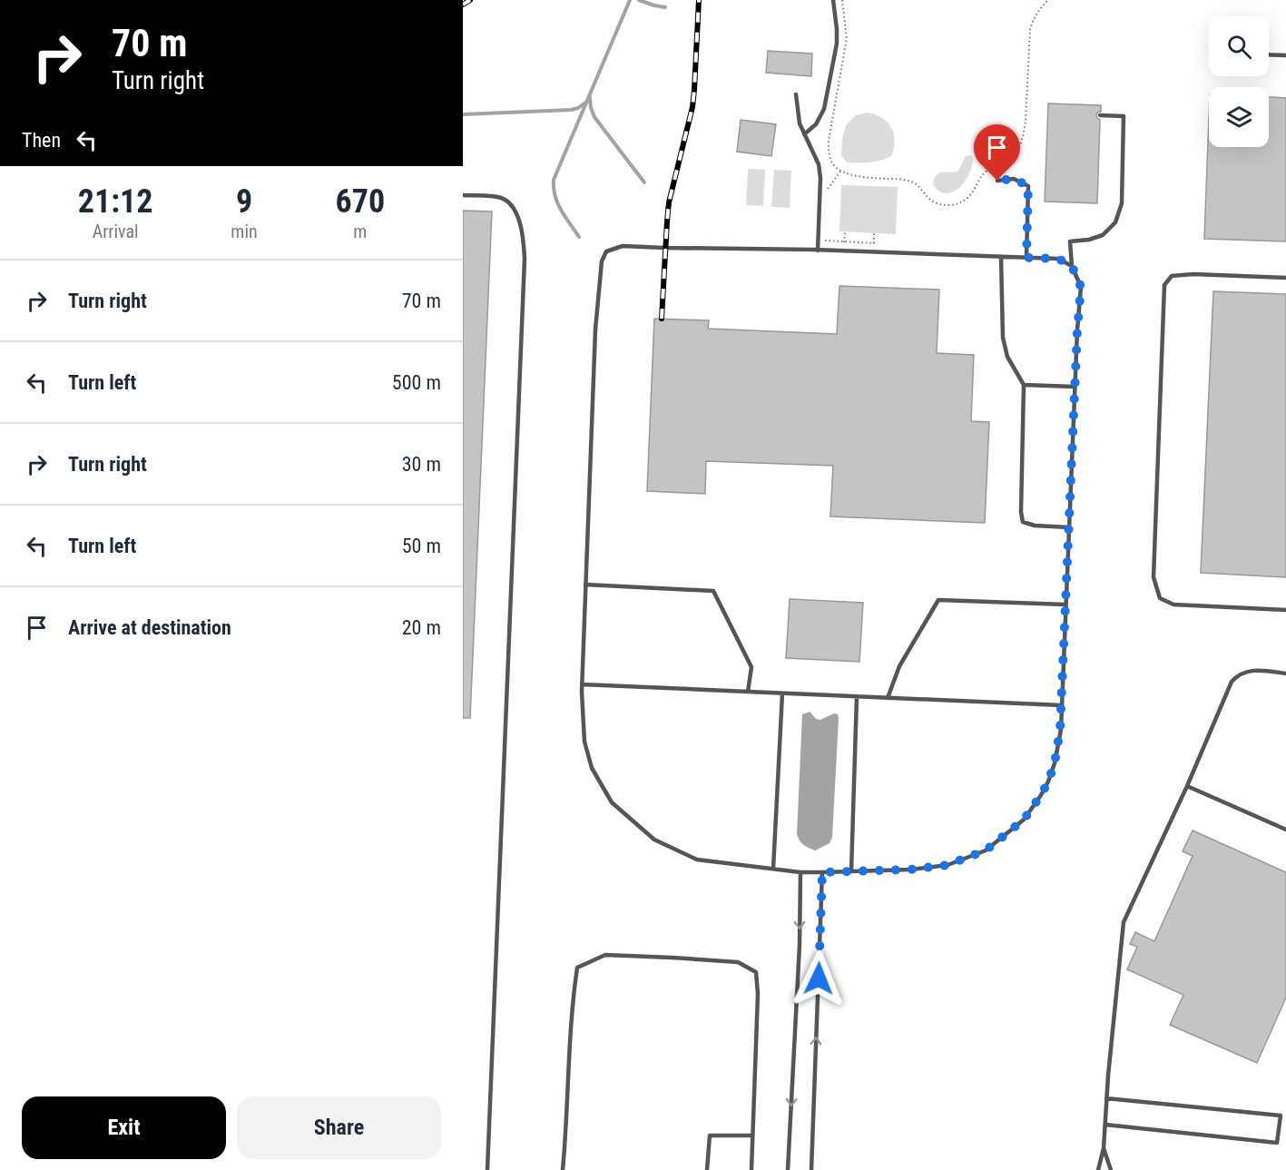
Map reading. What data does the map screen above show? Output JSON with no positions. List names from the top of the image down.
{
  "page": {
    "turn": ["70 m", "Turn right"],
    "then": "Then",
    "eta": [
      "21:12",
      "Arrival",
      "9",
      "min",
      "670",
      "m"
    ],
    "list": [
      {
        "name": "Turn right",
        "value": "70 m"
      },
      {
        "name": "Turn left",
        "value": "500 m"
      },
      {
        "name": "Turn right",
        "value": "30 m"
      },
      {
        "name": "Turn left",
        "value": "50 m"
      },
      {
        "name": "Arrive at destination",
        "value": "20 m"
      }
    ],
    "buttons": ["Exit", "Share"]
  }
}
